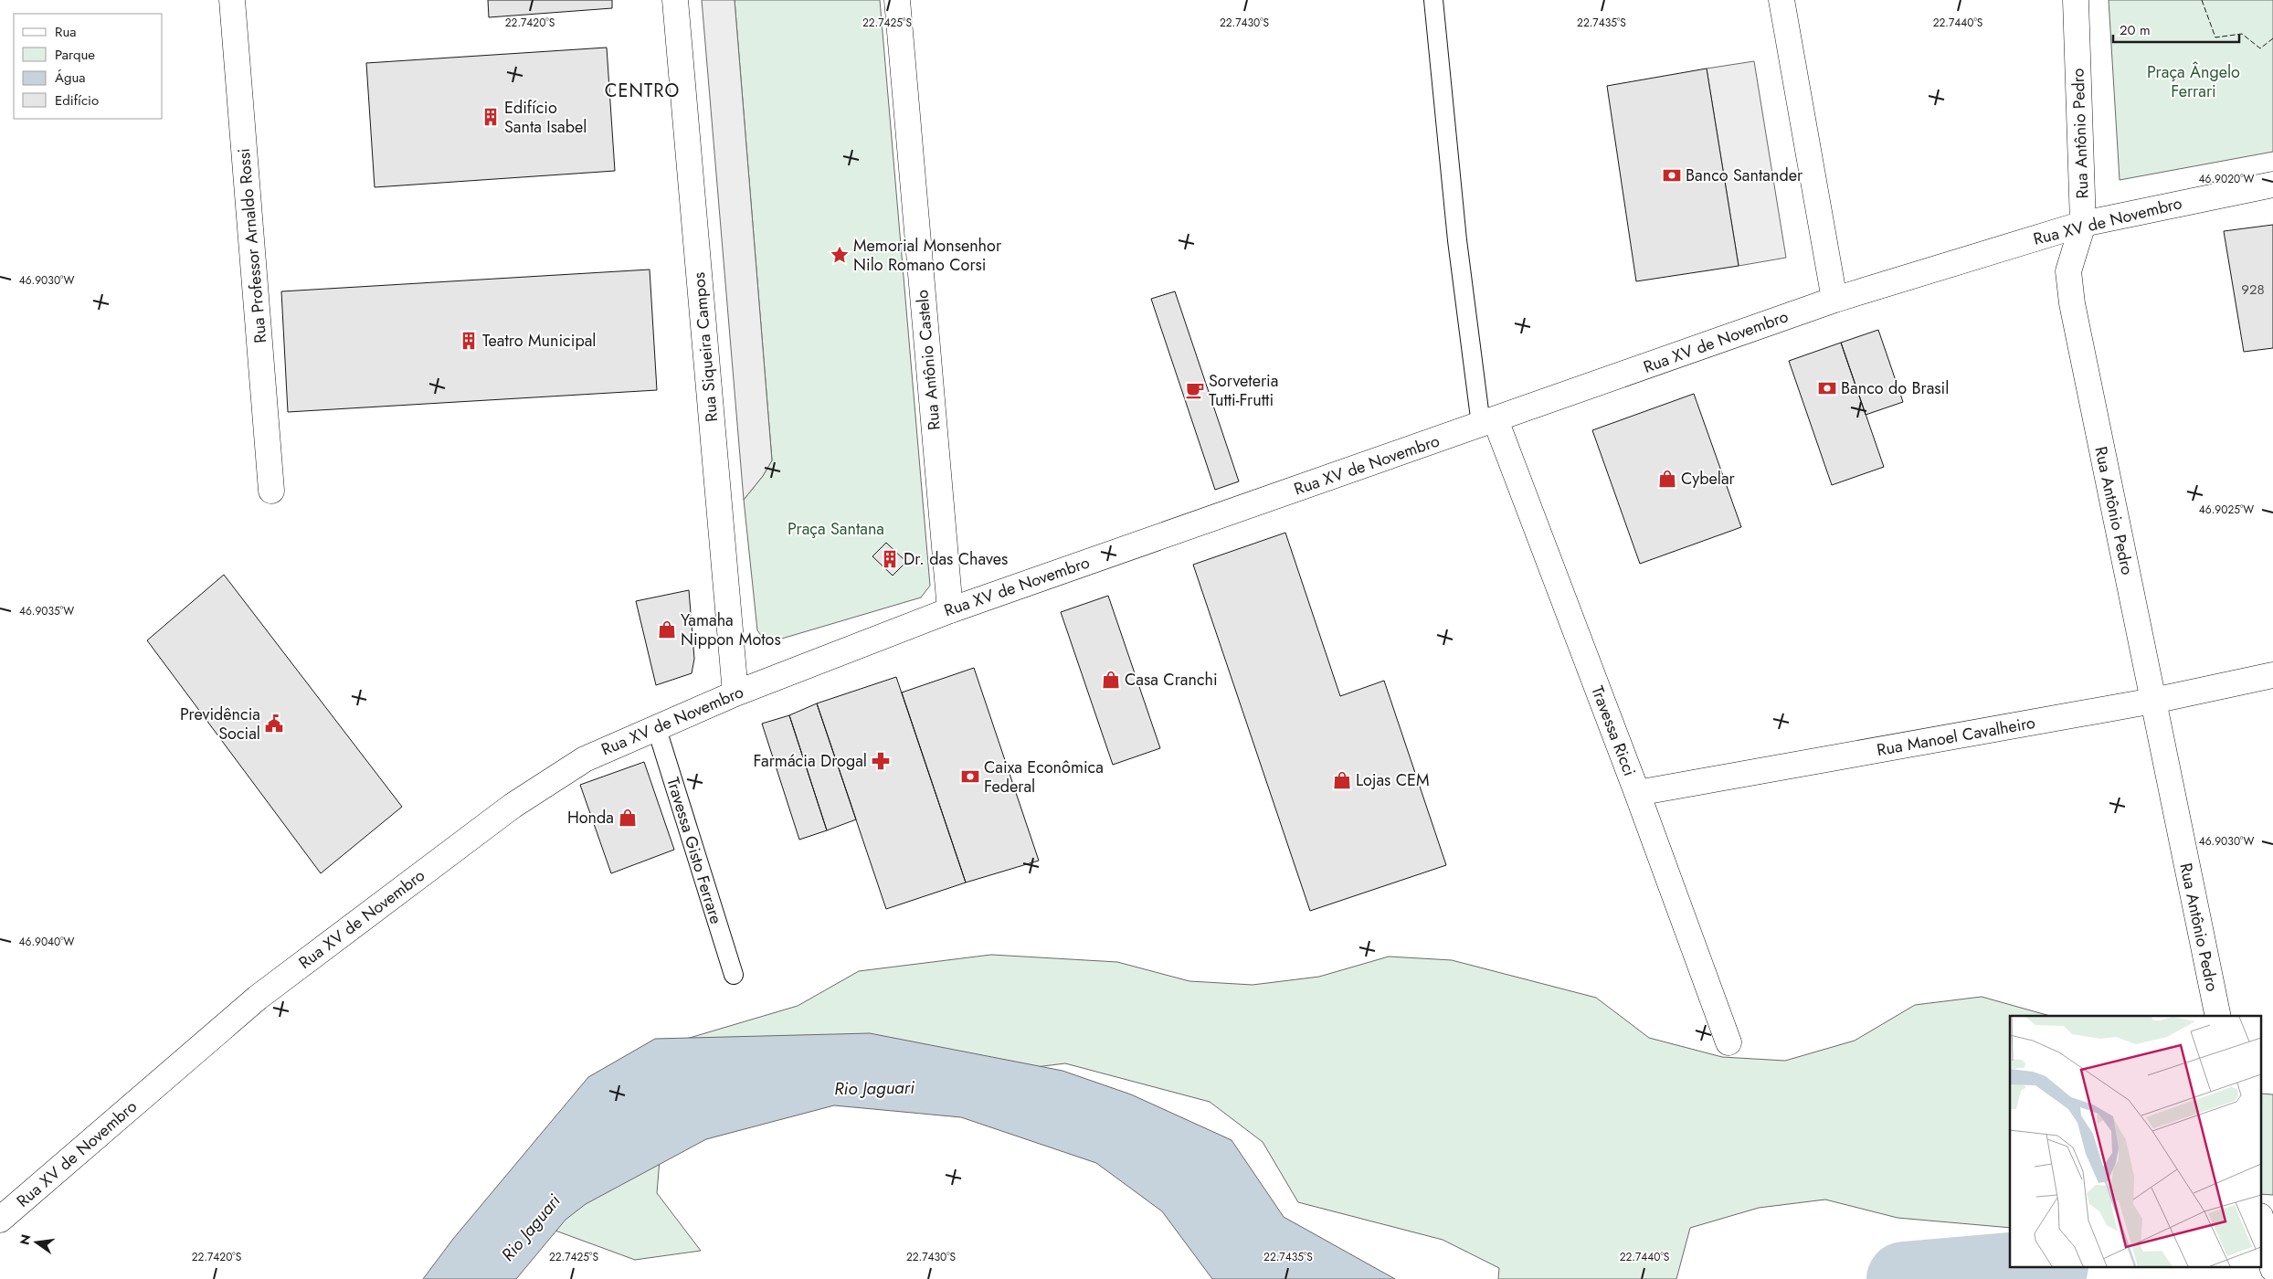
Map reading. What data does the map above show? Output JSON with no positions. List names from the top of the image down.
{
  "streets": {
    "street": [
      "Rua Antônio Pedro",
      "Rua XV de Novembro",
      "Rua Professor Arnaldo Rossi",
      "Rua Siqueira Campos",
      "Rua Antônio Castelo",
      "Travessa Ricci",
      "Rua Manoel Cavalheiro"
    ],
    "lane": ["Travessa Gisto Ferrare"]
  },
  "crossings": [
    ["Rua Antônio Pedro", "Rua XV de Novembro"],
    ["Rua Antônio Pedro", "Rua Manoel Cavalheiro"],
    ["Rua XV de Novembro", "Rua Siqueira Campos"],
    ["Rua XV de Novembro", "Rua Antônio Castelo"],
    ["Rua XV de Novembro", "Travessa Ricci"],
    ["Rua XV de Novembro", "Travessa Gisto Ferrare"],
    ["Travessa Ricci", "Rua Manoel Cavalheiro"]
  ],
  "districts": ["CENTRO"],
  "water": ["Rio Jaguari"],
  "parks": ["Praça Ângelo Ferrari", "Praça Santana"],
  "places": {
    "building": ["Edifício Santa Isabel", "Teatro Municipal", "Dr. das Chaves"],
    "bank": ["Banco Santander", "Banco do Brasil", "Caixa Econômica Federal"],
    "place": ["Memorial Monsenhor Nilo Romano Corsi"],
    "cafe": ["Sorveteria Tutti-Frutti"],
    "shop": [
      "Cybelar",
      "Yamaha Nippon Motos",
      "Casa Cranchi",
      "Lojas CEM",
      "Honda"
    ],
    "public building": ["Previdência Social"],
    "pharmacy": ["Farmácia Drogal"]
  },
  "house_numbers": ["928"],
  "legend": [
    "Rua",
    "Parque",
    "Água",
    "Edifício"
  ],
  "scale_bar": "20 m",
  "north": "left",
  "coordinates": [
    "22.7420°S",
    "22.7425°S",
    "22.7430°S",
    "22.7435°S",
    "22.7440°S",
    "46.9020°W",
    "46.9030°W",
    "46.9025°W",
    "46.9035°W",
    "46.9040°W"
  ]
}
